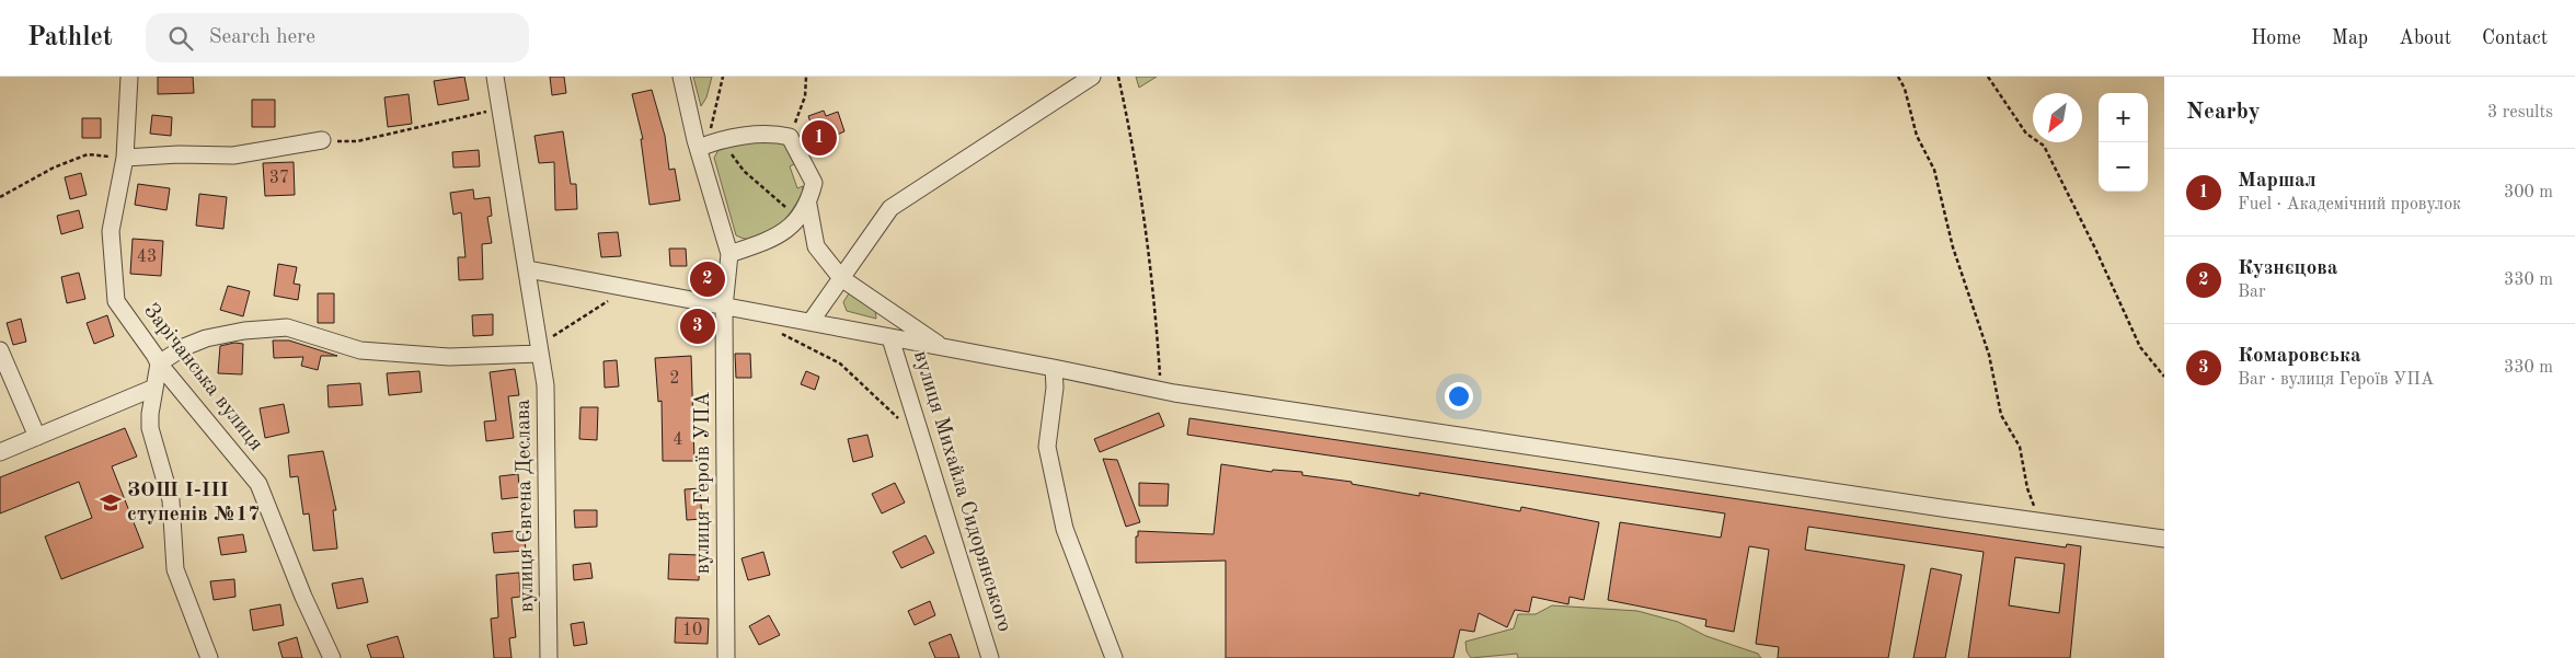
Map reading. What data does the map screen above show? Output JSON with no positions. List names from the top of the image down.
{
  "streets": {
    "street": [
      "Зарічанська вулиця",
      "вулиця Героїв УПА",
      "вулиця Михайла Сидорянського",
      "вулиця Євгена Деслава"
    ]
  },
  "places": {
    "school or university": ["ЗОШ І-ІІІ ступенів №17"]
  },
  "house_numbers": [
    "37",
    "43",
    "2",
    "4",
    "10"
  ],
  "north": "bottom left",
  "page": {
    "header": "Pathlet",
    "search": "Search here",
    "nav": [
      "Home",
      "Map",
      "About",
      "Contact"
    ],
    "heading": ["Nearby", "3 results"],
    "map_buttons": ["+", "−"],
    "pins": ["1", "2", "3"],
    "list": [
      {
        "mark": "1",
        "name": "Маршал",
        "note": "Fuel · Академічний провулок",
        "value": "300 m"
      },
      {
        "mark": "2",
        "name": "Кузнєцова",
        "note": "Bar",
        "value": "330 m"
      },
      {
        "mark": "3",
        "name": "Комаровська",
        "note": "Bar · вулиця Героїв УПА",
        "value": "330 m"
      }
    ]
  }
}
